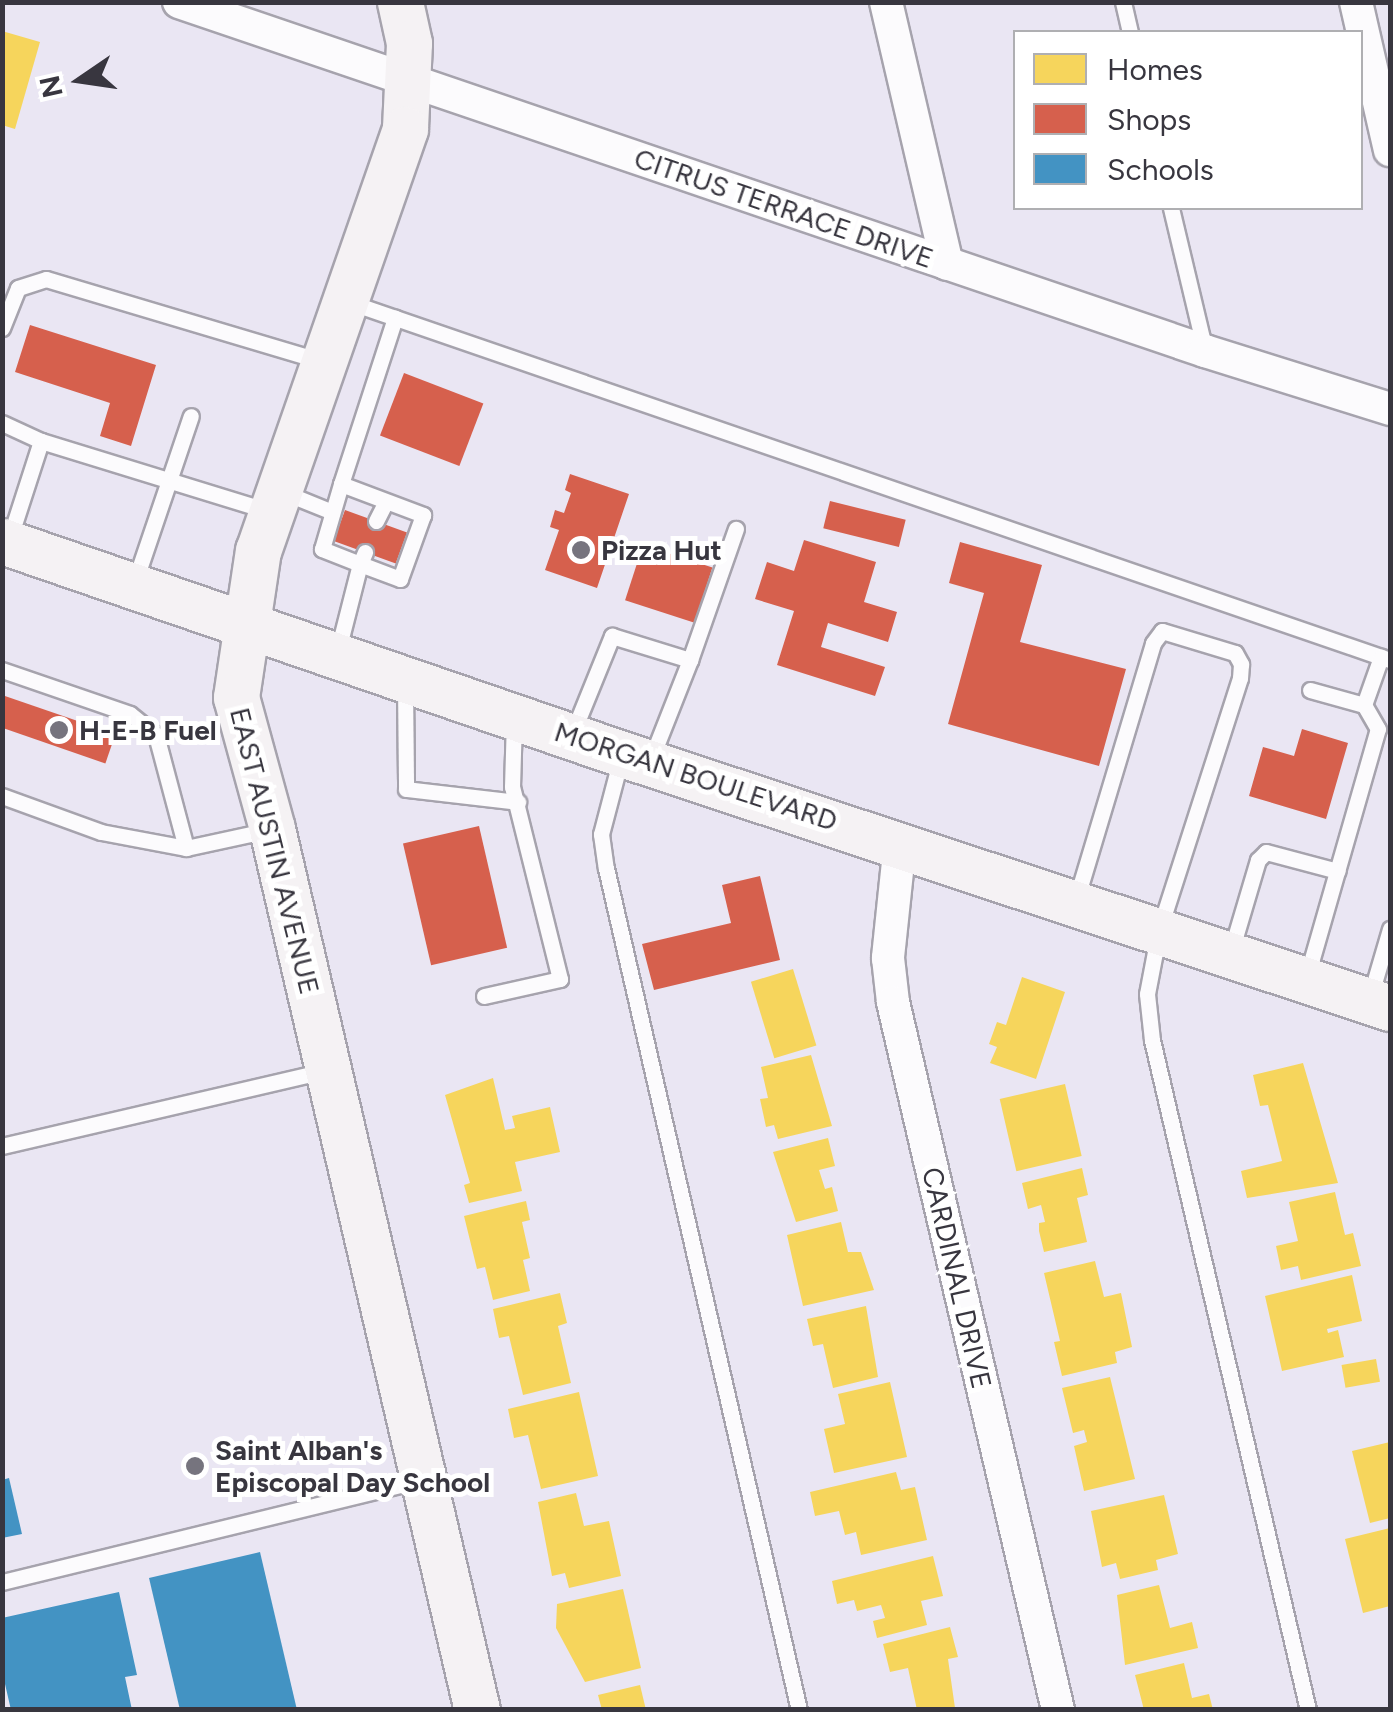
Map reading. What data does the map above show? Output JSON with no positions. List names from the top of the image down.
{
  "streets": {
    "street": [
      "CITRUS TERRACE DRIVE",
      "MORGAN BOULEVARD",
      "EAST AUSTIN AVENUE",
      "CARDINAL DRIVE"
    ]
  },
  "crossings": [
    ["CITRUS TERRACE DRIVE", "EAST AUSTIN AVENUE"],
    ["MORGAN BOULEVARD", "EAST AUSTIN AVENUE"],
    ["MORGAN BOULEVARD", "CARDINAL DRIVE"]
  ],
  "places": ["Pizza Hut", "H-E-B Fuel", "Saint Alban's Episcopal Day School"],
  "legend": ["Homes", "Shops", "Schools"],
  "north": "left"
}
